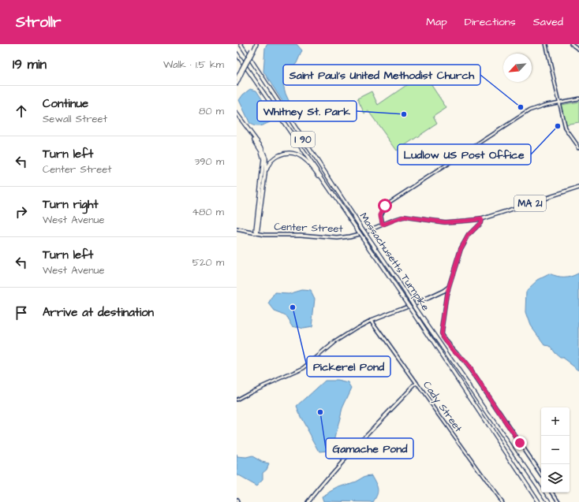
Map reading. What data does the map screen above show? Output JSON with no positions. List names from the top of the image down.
{
  "streets": {
    "highway": ["I 90", "Massachusetts Turnpike"],
    "main road": ["MA 21", "Center Street", "Cady Street"]
  },
  "places": [
    "Saint Paul’s United Methodist Church",
    "Whitney St. Park",
    "Ludlow US Post Office",
    "Pickerel Pond",
    "Gamache Pond"
  ],
  "north": "bottom left",
  "page": {
    "header": "Strollr",
    "nav": ["Map", "Directions", "Saved"],
    "heading": ["19 min", "Walk · 1.5 km"],
    "list": [
      ["Continue", "Sewall Street", "80 m"],
      ["Turn left", "Center Street", "390 m"],
      ["Turn right", "West Avenue", "480 m"],
      ["Turn left", "West Avenue", "520 m"],
      "Arrive at destination"
    ],
    "map_buttons": ["+", "−"]
  }
}
